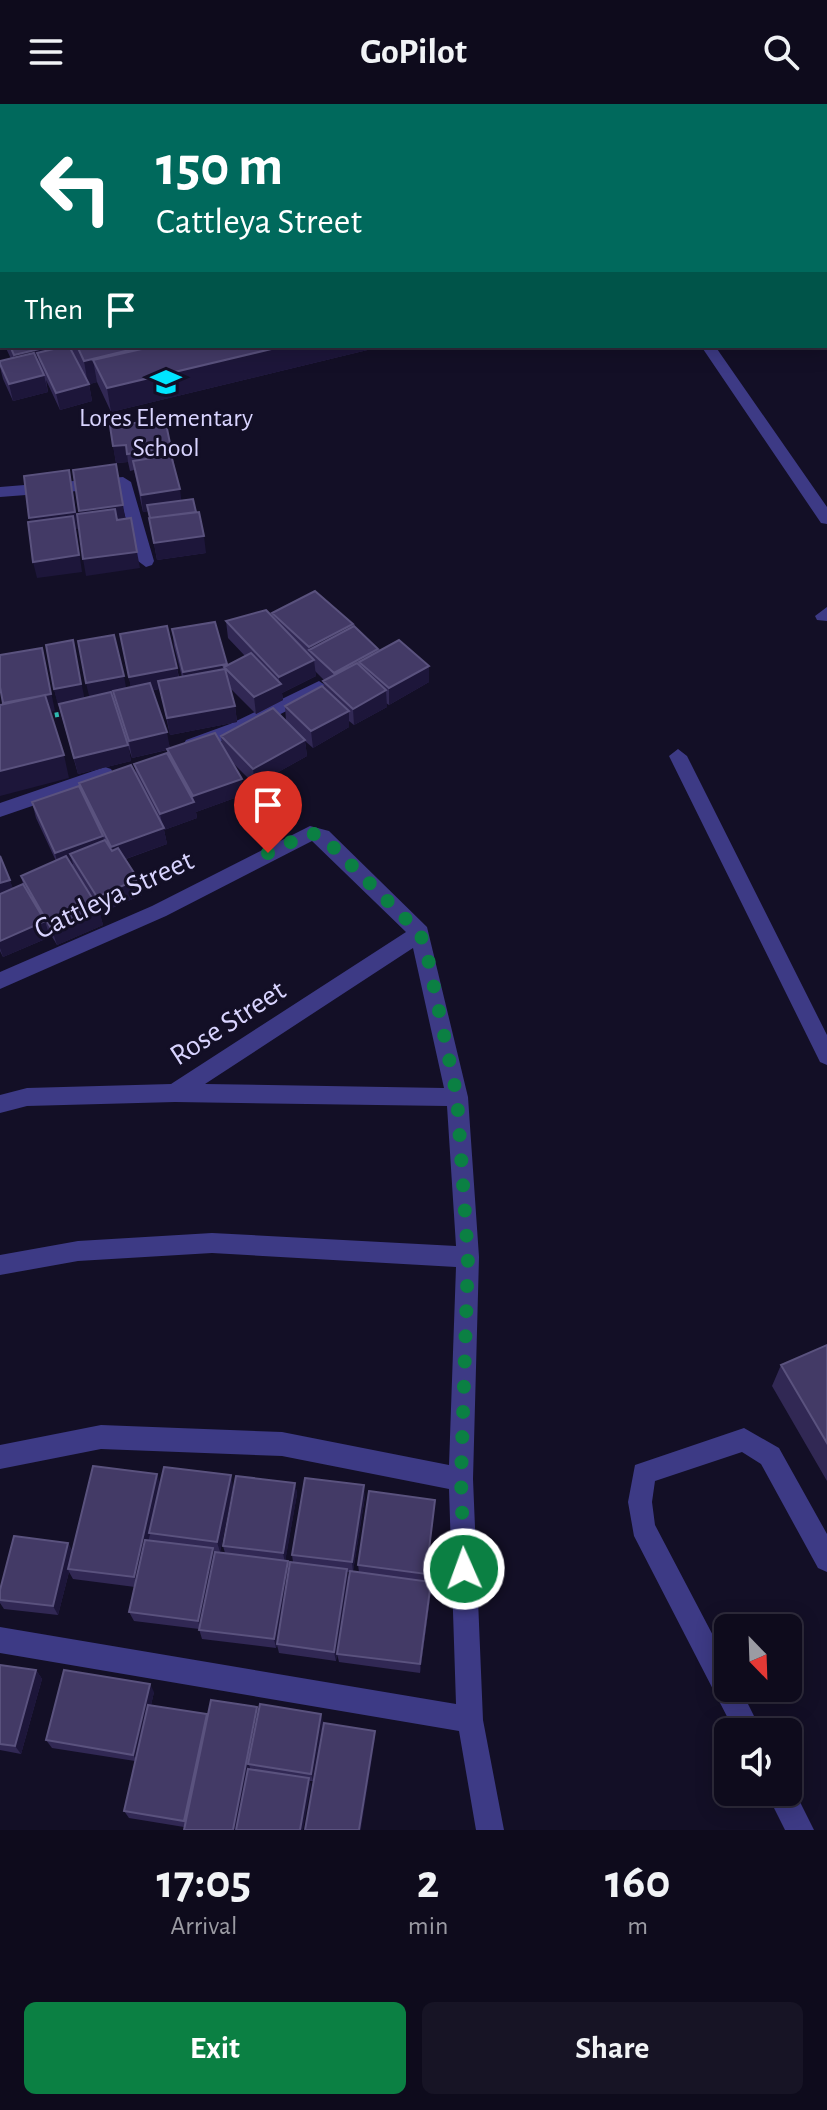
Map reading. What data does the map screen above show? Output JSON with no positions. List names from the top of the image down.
{
  "streets": {
    "street": ["Cattleya Street", "Rose Street"]
  },
  "crossings": [
    ["Cattleya Street", "Rose Street"]
  ],
  "places": {
    "school or university": ["Lores Elementary School"]
  },
  "north": "bottom right",
  "page": {
    "header": "GoPilot",
    "turn": ["150 m", "Cattleya Street"],
    "then": "Then",
    "eta": [
      "17:05",
      "Arrival",
      "2",
      "min",
      "160",
      "m"
    ],
    "buttons": ["Exit", "Share"]
  }
}
